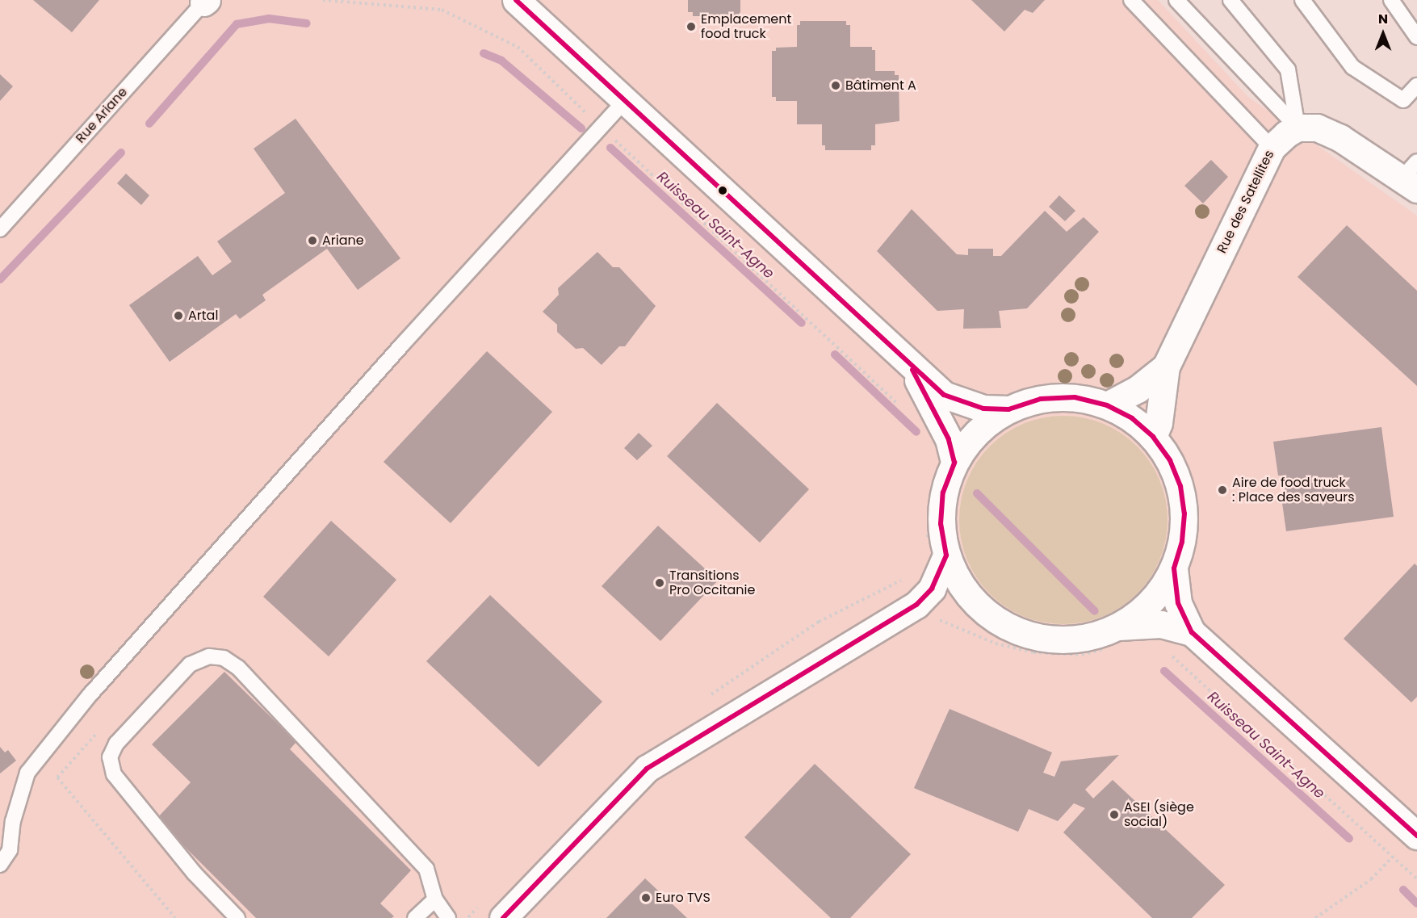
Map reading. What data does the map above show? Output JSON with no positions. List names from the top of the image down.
{
  "streets": {
    "street": ["Rue des Satellites"],
    "lane": ["Rue Ariane"]
  },
  "water": ["Ruisseau Saint-Agne"],
  "places": [
    "Emplacement food truck",
    "Bâtiment A",
    "Ariane",
    "Artal",
    "Aire de food truck : Place des saveurs",
    "Transitions Pro Occitanie",
    "ASEI (siège social)",
    "Euro TVS"
  ],
  "north": "top"
}
